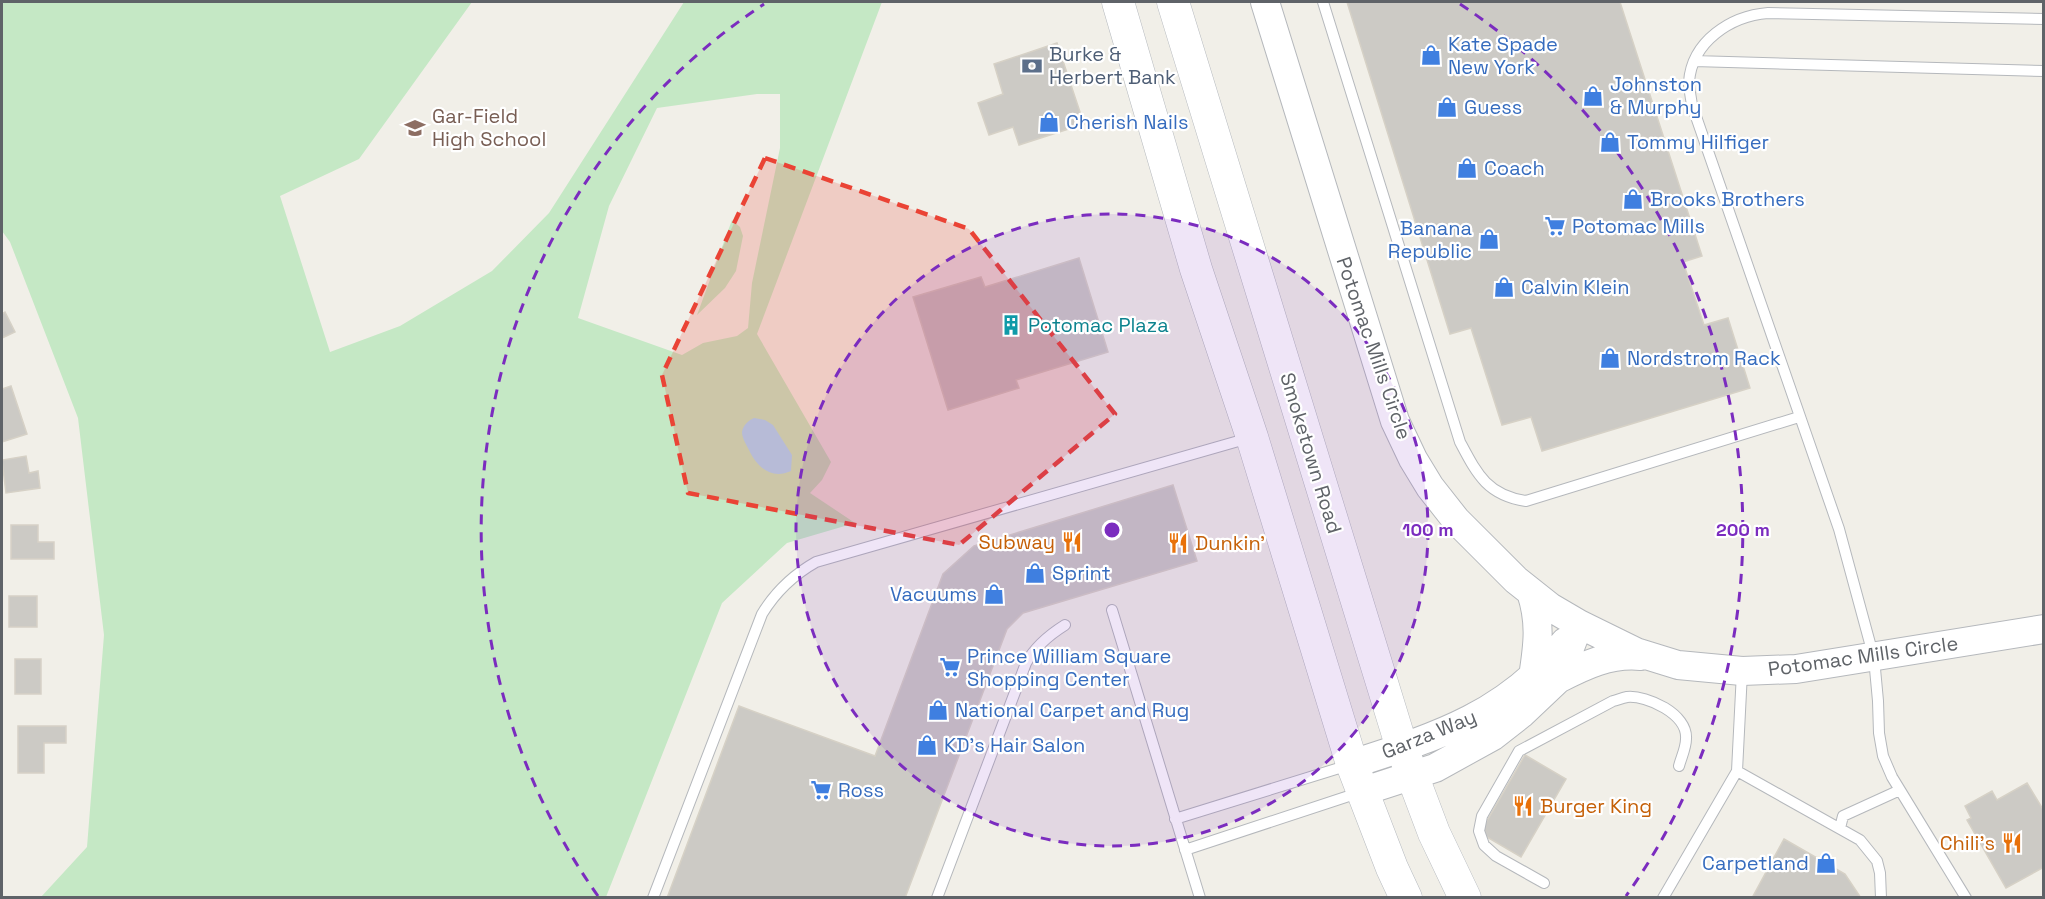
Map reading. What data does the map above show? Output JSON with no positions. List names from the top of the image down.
{
  "streets": {
    "main road": ["Smoketown Road"],
    "street": ["Potomac Mills Circle", "Garza Way"]
  },
  "crossings": [
    ["Potomac Mills Circle", "Garza Way"],
    ["Smoketown Road", "Garza Way"]
  ],
  "places": {
    "shop": [
      "Kate Spade New York",
      "Johnston & Murphy",
      "Guess",
      "Cherish Nails",
      "Tommy Hilfiger",
      "Coach",
      "Brooks Brothers",
      "Banana Republic",
      "Calvin Klein",
      "Nordstrom Rack",
      "Sprint",
      "Vacuums",
      "National Carpet and Rug",
      "KD's Hair Salon",
      "Carpetland"
    ],
    "bank": ["Burke & Herbert Bank"],
    "school or university": ["Gar-Field High School"],
    "supermarket": ["Potomac Mills", "Prince William Square Shopping Center", "Ross"],
    "building": ["Potomac Plaza"],
    "restaurant": [
      "Subway",
      "Dunkin'",
      "Burger King",
      "Chili's"
    ]
  },
  "rings": ["100 m", "200 m"]
}
